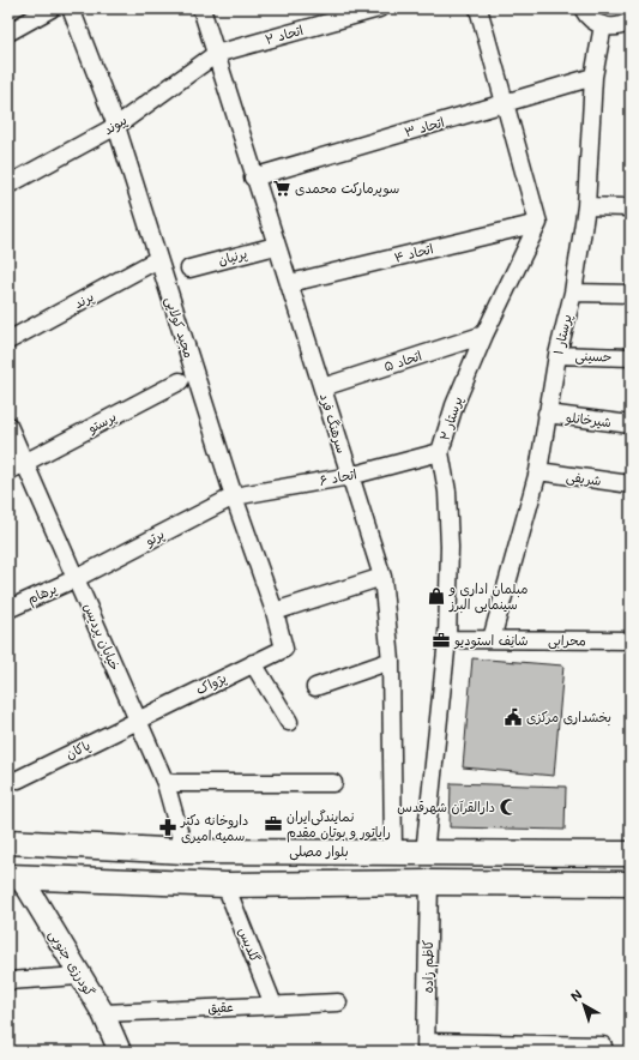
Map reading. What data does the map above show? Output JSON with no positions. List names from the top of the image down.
{
  "streets": {
    "main road": ["بلوار مصلی"],
    "street": [
      "اتحاد ۲",
      "پیوند",
      "اتحاد ۳",
      "اتحاد ۴",
      "پرنیان",
      "پرند",
      "مجید کولایی",
      "پرستار ۱",
      "حسینی",
      "اتحاد ۵",
      "پرستار ۲",
      "شیرخانلو",
      "پرستو",
      "سرهنگ فرد",
      "اتحاد ۶",
      "شریفی",
      "پرتو",
      "پرهام",
      "خیابان پردیس",
      "محرابی",
      "پژواک",
      "پاکان",
      "گلدیس",
      "گودرزی جنوبی",
      "کاظم زاده",
      "عقیق"
    ]
  },
  "crossings": [
    ["اتحاد ۲", "پیوند"],
    ["اتحاد ۲", "سرهنگ فرد"],
    ["پیوند", "مجید کولایی"],
    ["پیوند", "سرهنگ فرد"],
    ["اتحاد ۳", "پرستار ۱"],
    ["اتحاد ۳", "سرهنگ فرد"],
    ["اتحاد ۴", "پرستار ۲"],
    ["اتحاد ۴", "سرهنگ فرد"],
    ["پرنیان", "سرهنگ فرد"],
    ["پرند", "مجید کولایی"],
    ["مجید کولایی", "اتحاد ۶"],
    ["مجید کولایی", "پرتو"],
    ["مجید کولایی", "پژواک"],
    ["پرستار ۱", "حسینی"],
    ["پرستار ۱", "شیرخانلو"],
    ["پرستار ۱", "شریفی"],
    ["پرستار ۱", "محرابی"],
    ["اتحاد ۵", "پرستار ۲"],
    ["اتحاد ۵", "سرهنگ فرد"],
    ["پرستار ۲", "اتحاد ۶"],
    ["پرستار ۲", "محرابی"],
    ["پرستار ۲", "بلوار مصلی"],
    ["پرستو", "خیابان پردیس"],
    ["سرهنگ فرد", "اتحاد ۶"],
    ["سرهنگ فرد", "بلوار مصلی"],
    ["اتحاد ۶", "پرتو"],
    ["پرتو", "پرهام"],
    ["پرتو", "خیابان پردیس"],
    ["پرهام", "خیابان پردیس"],
    ["خیابان پردیس", "پژواک"],
    ["خیابان پردیس", "پاکان"],
    ["خیابان پردیس", "بلوار مصلی"],
    ["پژواک", "پاکان"],
    ["گلدیس", "عقیق"],
    ["گودرزی جنوبی", "عقیق"]
  ],
  "places": {
    "supermarket": ["سوپرمارکت محمدی"],
    "shop": ["مبلمان اداری و سینمایی البرز"],
    "office": ["شانِف استودیو", "نمایندگی‌ایران رایاتور و بوتان مقدم"],
    "public building": ["بخشداری مرکزی"],
    "mosque": ["دارالقرآن شهرقدس"],
    "pharmacy": ["داروخانه دکتر سمیه امیری"]
  },
  "north": "top left"
}
